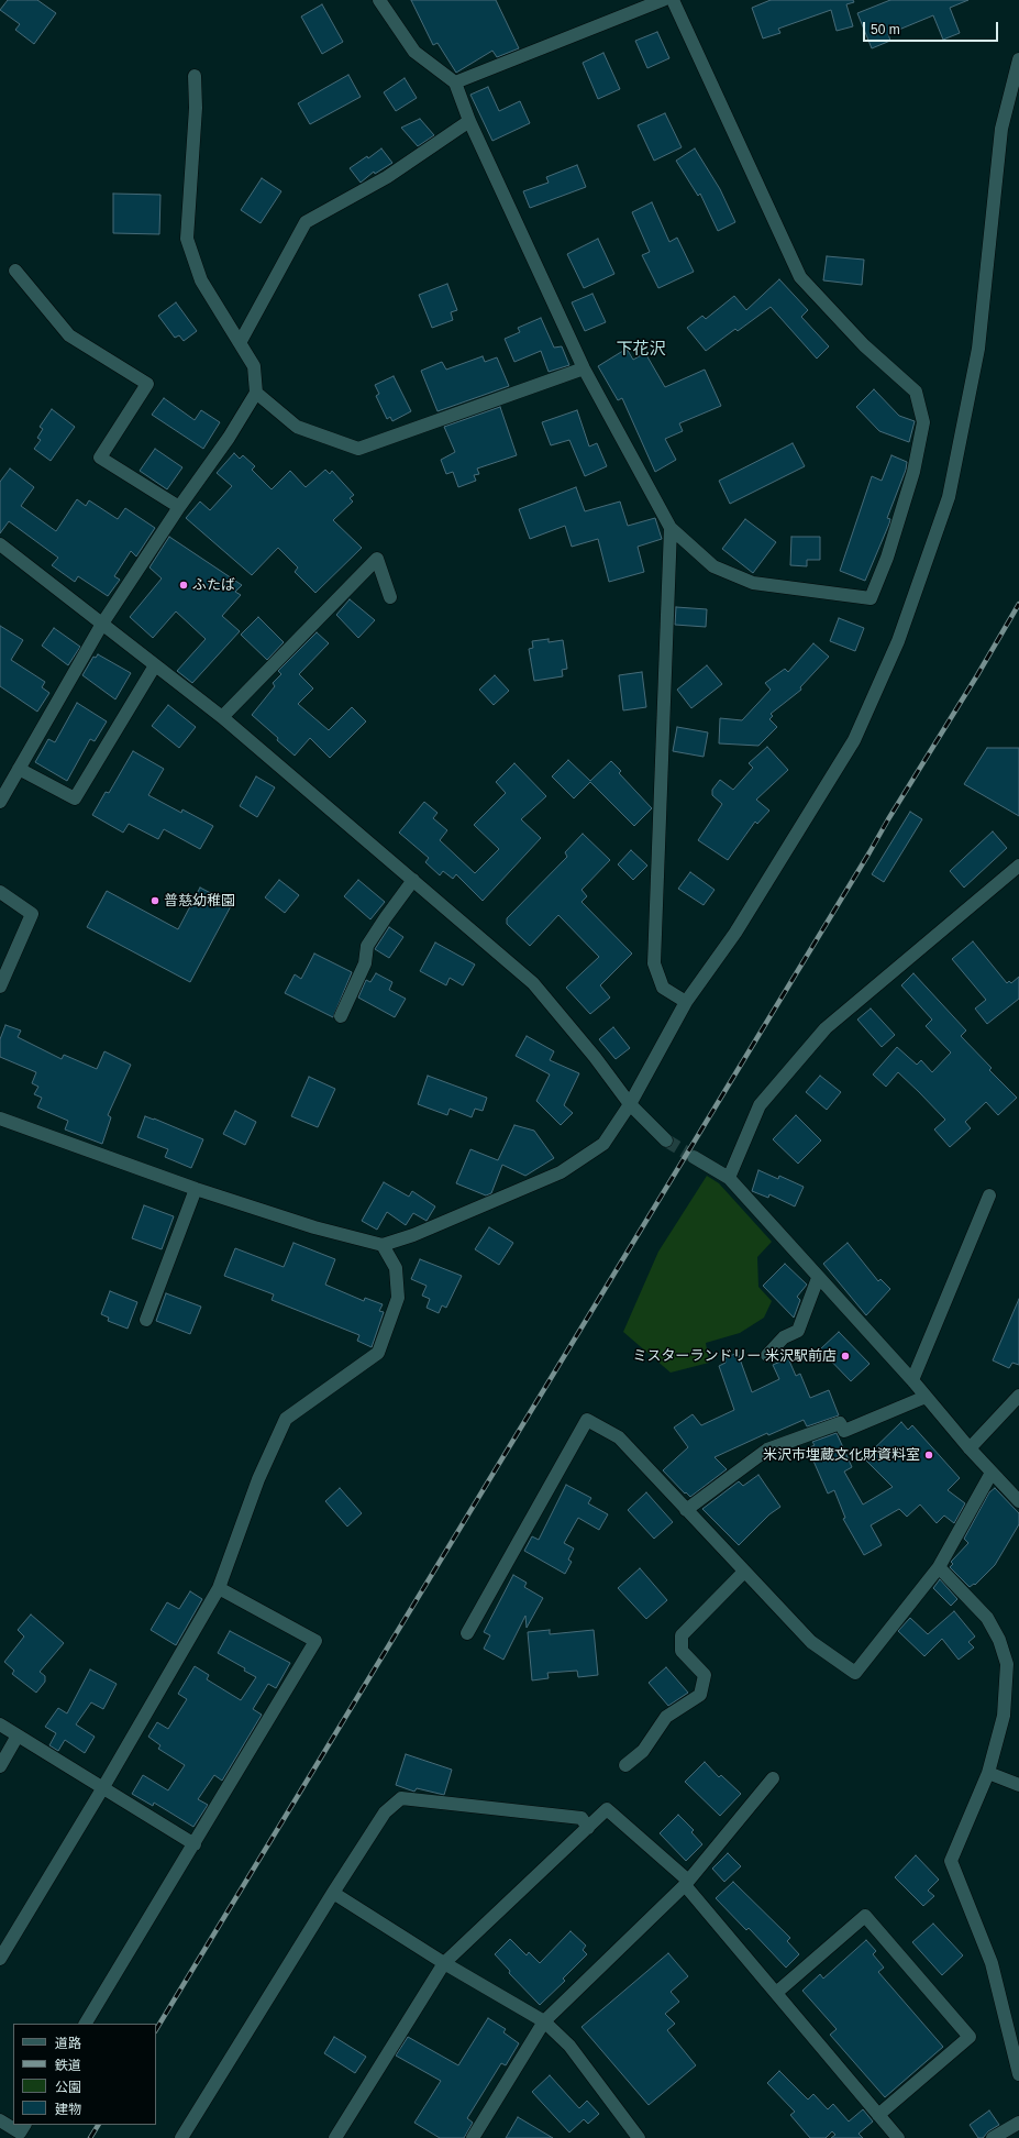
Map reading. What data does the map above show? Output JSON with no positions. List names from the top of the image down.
{
  "districts": ["下花沢"],
  "places": [
    "ふたば",
    "普慈幼稚園",
    "ミスターランドリー 米沢駅前店",
    "米沢市埋蔵文化財資料室"
  ],
  "legend": [
    "道路",
    "鉄道",
    "公園",
    "建物"
  ],
  "scale_bar": "50 m"
}
